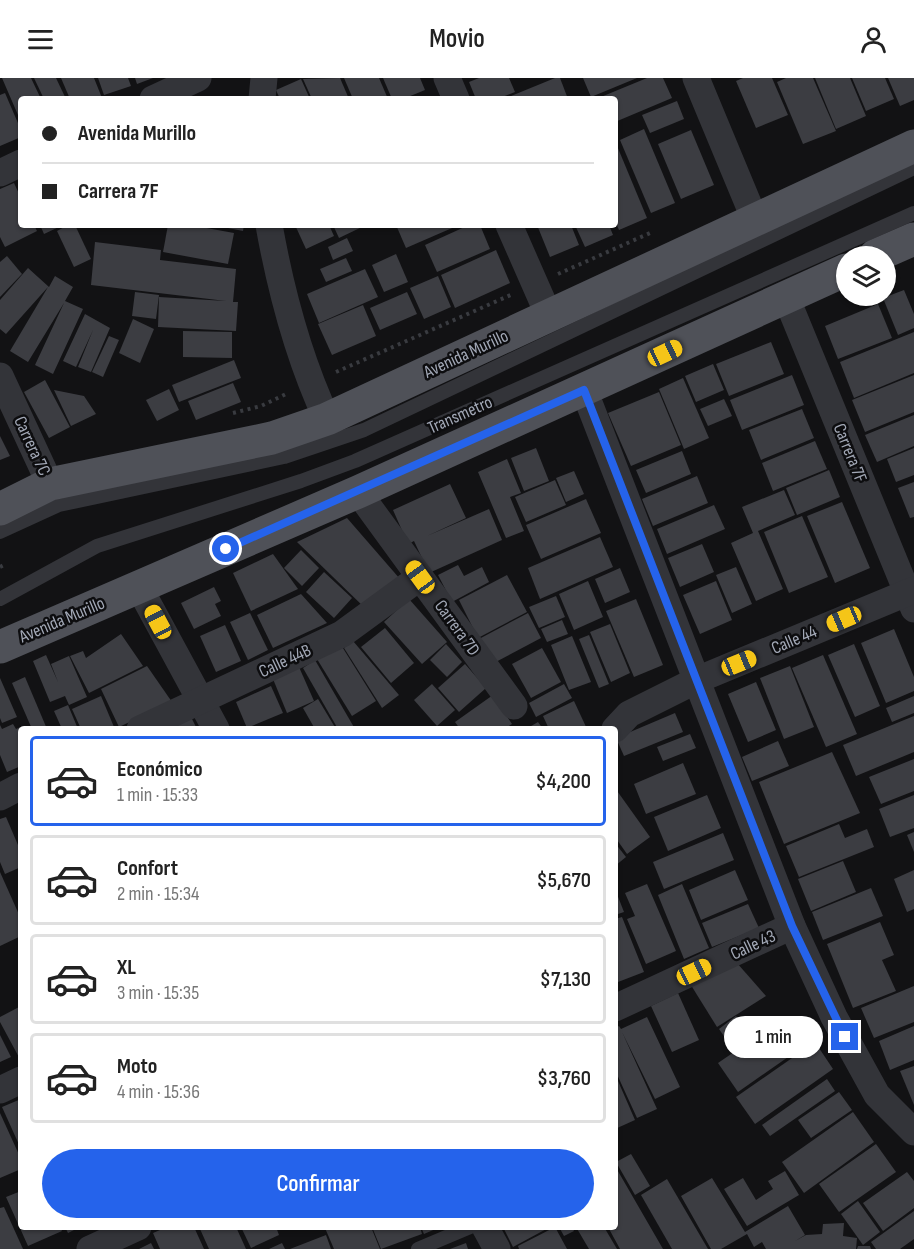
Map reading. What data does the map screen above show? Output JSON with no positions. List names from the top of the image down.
{
  "streets": {
    "main road": ["Avenida Murillo"],
    "street": [
      "Carrera 7C",
      "Carrera 7F",
      "Carrera 7D",
      "Calle 44",
      "Calle 44B",
      "Calle 43"
    ],
    "lane": ["Transmetro"]
  },
  "crossings": [
    ["Avenida Murillo", "Carrera 7C"],
    ["Avenida Murillo", "Carrera 7F"],
    ["Avenida Murillo", "Carrera 7D"],
    ["Carrera 7F", "Calle 44"],
    ["Carrera 7D", "Calle 44B"]
  ],
  "page": {
    "header": "Movio",
    "banner": ["Avenida Murillo", "Carrera 7F"],
    "list": [
      {
        "name": "Económico",
        "note": "1 min · 15:33",
        "value": "$4,200"
      },
      {
        "name": "Confort",
        "note": "2 min · 15:34",
        "value": "$5,670"
      },
      {
        "name": "XL",
        "note": "3 min · 15:35",
        "value": "$7,130"
      },
      {
        "name": "Moto",
        "note": "4 min · 15:36",
        "value": "$3,760"
      }
    ],
    "bubble": "1 min",
    "buttons": "Confirmar"
  }
}
